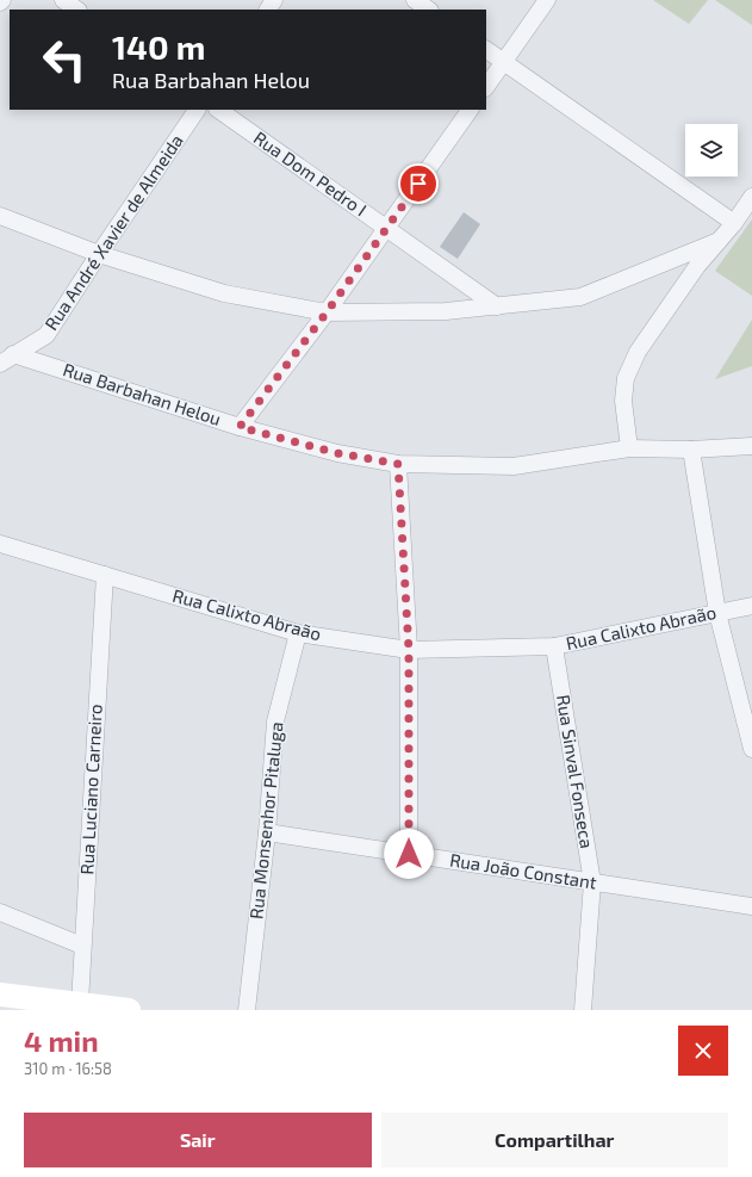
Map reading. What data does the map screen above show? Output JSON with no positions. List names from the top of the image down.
{
  "streets": {
    "street": [
      "Rua Dom Pedro I",
      "Rua André Xavier de Almeida",
      "Rua Barbahan Helou",
      "Rua Calixto Abraão",
      "Rua Sinval Fonseca",
      "Rua Luciano Carneiro",
      "Rua Monsenhor Pitaluga",
      "Rua João Constant"
    ]
  },
  "crossings": [
    ["Rua André Xavier de Almeida", "Rua Barbahan Helou"],
    ["Rua Calixto Abraão", "Rua Sinval Fonseca"],
    ["Rua Calixto Abraão", "Rua Luciano Carneiro"],
    ["Rua Calixto Abraão", "Rua Monsenhor Pitaluga"],
    ["Rua Sinval Fonseca", "Rua João Constant"],
    ["Rua Monsenhor Pitaluga", "Rua João Constant"]
  ],
  "page": {
    "turn": ["140 m", "Rua Barbahan Helou"],
    "heading": ["4 min", "310 m · 16:58"],
    "buttons": ["Sair", "Compartilhar"]
  }
}
